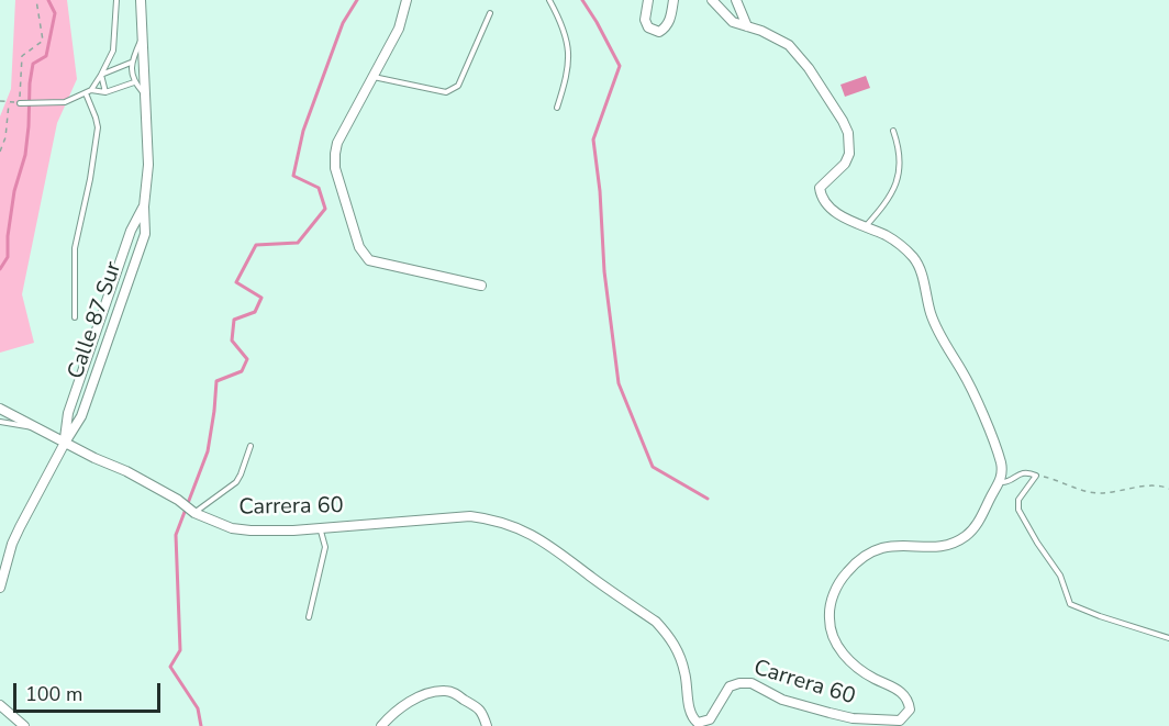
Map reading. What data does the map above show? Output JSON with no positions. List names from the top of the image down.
{
  "streets": {
    "street": ["Calle 87 Sur", "Carrera 60"]
  },
  "crossings": [
    ["Calle 87 Sur", "Carrera 60"]
  ],
  "scale_bar": "100 m"
}
